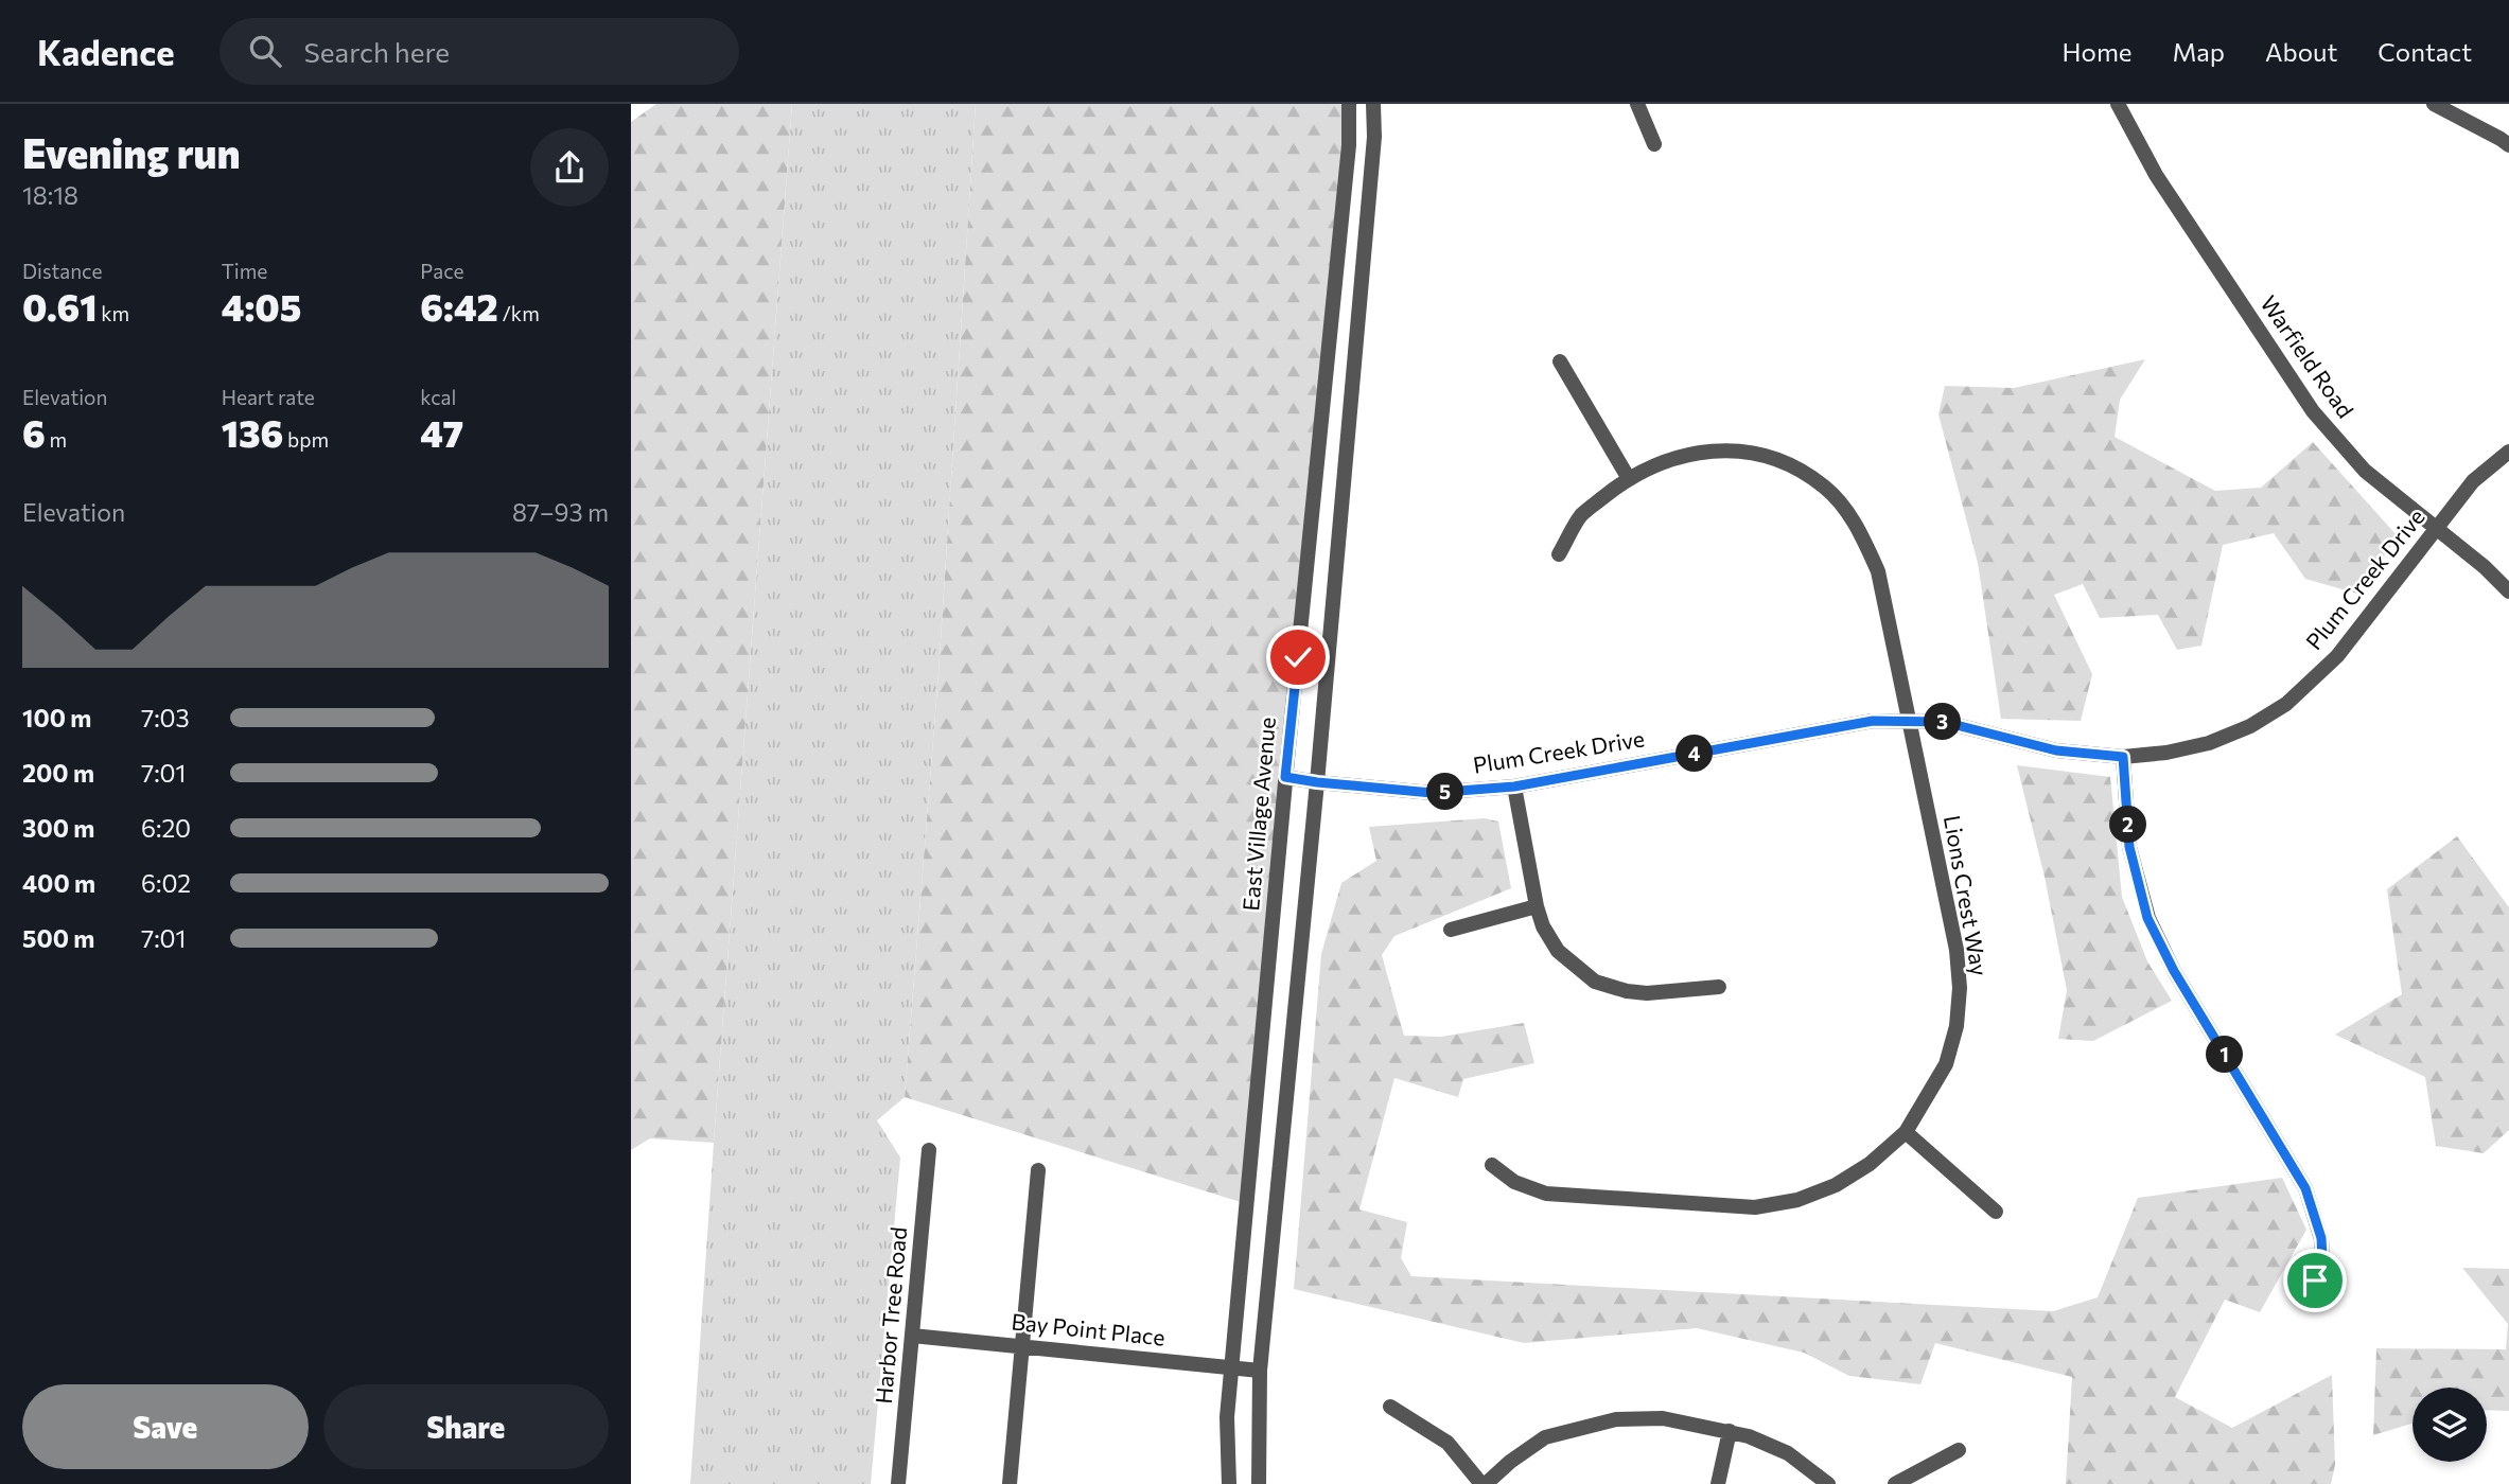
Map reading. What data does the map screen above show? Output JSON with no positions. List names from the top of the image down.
{
  "streets": {
    "street": [
      "Warfield Road",
      "Plum Creek Drive",
      "East Village Avenue",
      "Lions Crest Way",
      "Harbor Tree Road",
      "Bay Point Place"
    ]
  },
  "crossings": [
    ["Warfield Road", "Plum Creek Drive"],
    ["Plum Creek Drive", "East Village Avenue"],
    ["Plum Creek Drive", "Lions Crest Way"],
    ["East Village Avenue", "Bay Point Place"],
    ["Harbor Tree Road", "Bay Point Place"]
  ],
  "page": {
    "header": "Kadence",
    "search": "Search here",
    "nav": [
      "Home",
      "Map",
      "About",
      "Contact"
    ],
    "heading": ["Evening run", "18:18"],
    "stats": [
      ["Distance", "0.61 km"],
      ["Time", "4:05"],
      ["Pace", "6:42 /km"],
      ["Elevation", "6 m"],
      ["Heart rate", "136 bpm"],
      ["kcal", "47"]
    ],
    "chart": ["Elevation", "87–93 m"],
    "list": [
      {
        "name": "100 m",
        "note": "7:03"
      },
      {
        "name": "200 m",
        "note": "7:01"
      },
      {
        "name": "300 m",
        "note": "6:20"
      },
      {
        "name": "400 m",
        "note": "6:02"
      },
      {
        "name": "500 m",
        "note": "7:01"
      }
    ],
    "pins": [
      "3",
      "4",
      "5",
      "2",
      "1"
    ],
    "buttons": ["Save", "Share"]
  }
}
